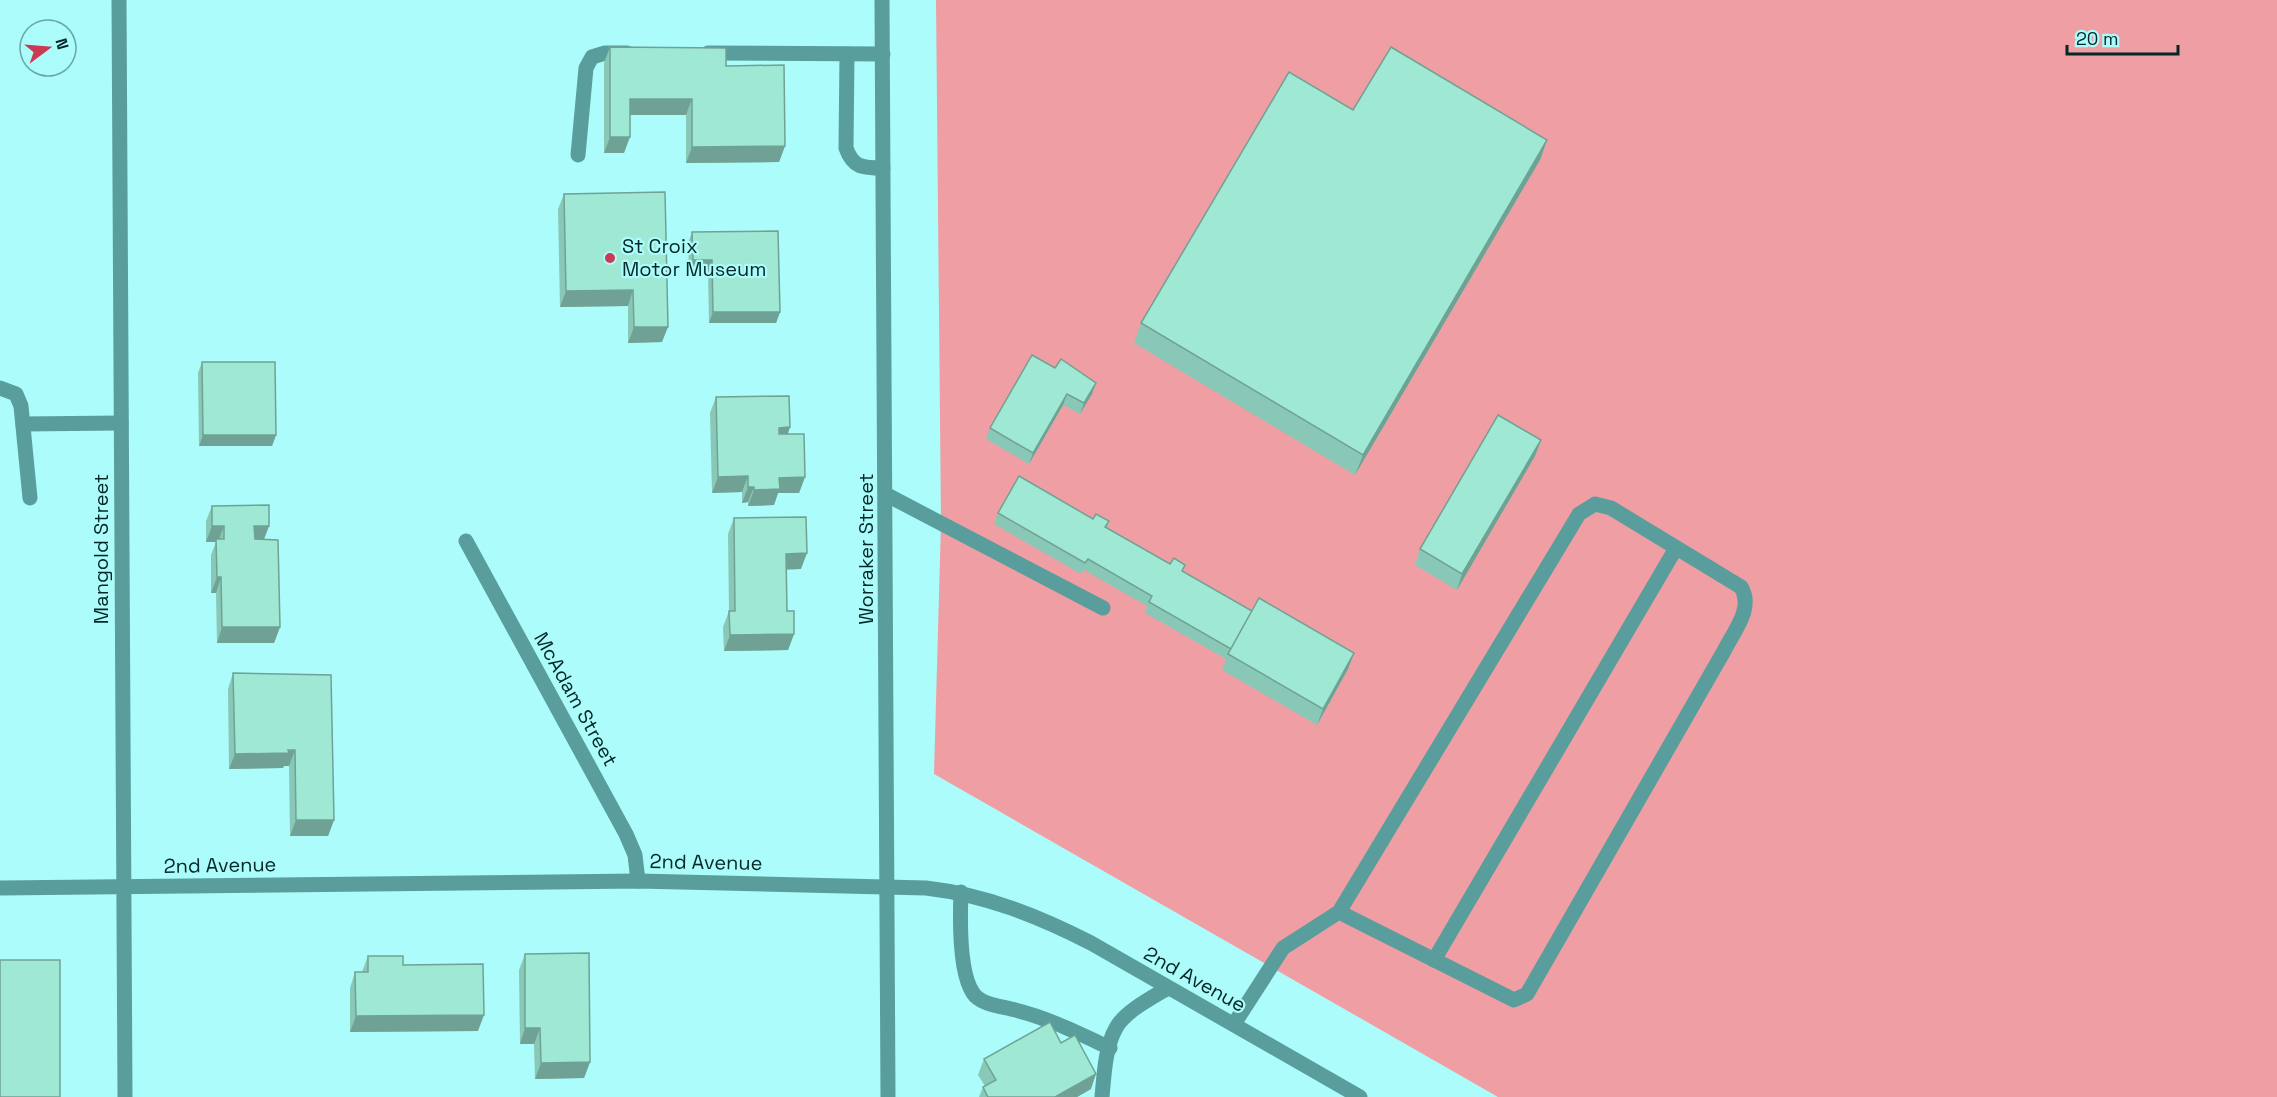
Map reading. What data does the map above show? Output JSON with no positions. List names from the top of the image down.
{
  "streets": {
    "street": [
      "Mangold Street",
      "Worraker Street",
      "McAdam Street",
      "2nd Avenue"
    ]
  },
  "crossings": [
    ["Mangold Street", "2nd Avenue"],
    ["Worraker Street", "2nd Avenue"],
    ["McAdam Street", "2nd Avenue"]
  ],
  "places": ["St Croix Motor Museum"],
  "scale_bar": "20 m",
  "north": "right"
}
